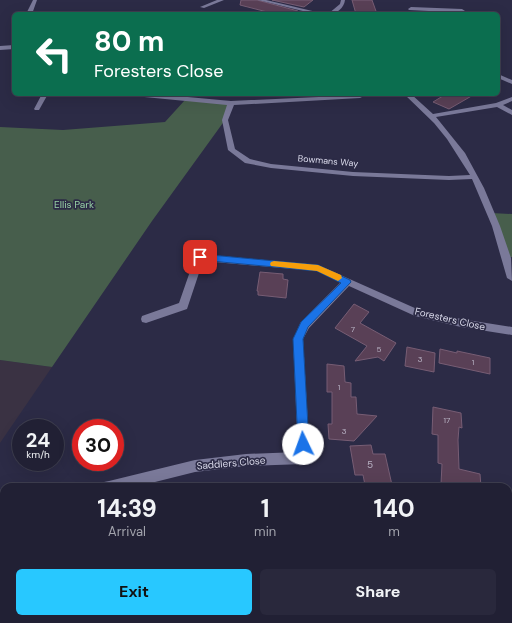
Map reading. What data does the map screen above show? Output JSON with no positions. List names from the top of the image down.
{
  "streets": {
    "street": ["Bowmans Way", "Foresters Close", "Saddlers Close"]
  },
  "crossings": [
    ["Foresters Close", "Saddlers Close"]
  ],
  "parks": ["Ellis Park"],
  "house_numbers": [
    "7",
    "5",
    "3",
    "1",
    "1",
    "17",
    "3",
    "5"
  ],
  "page": {
    "turn": ["80 m", "Foresters Close"],
    "speed": "24 km/h",
    "limit": "30",
    "eta": [
      "14:39",
      "Arrival",
      "1",
      "min",
      "140",
      "m"
    ],
    "buttons": ["Exit", "Share"]
  }
}
